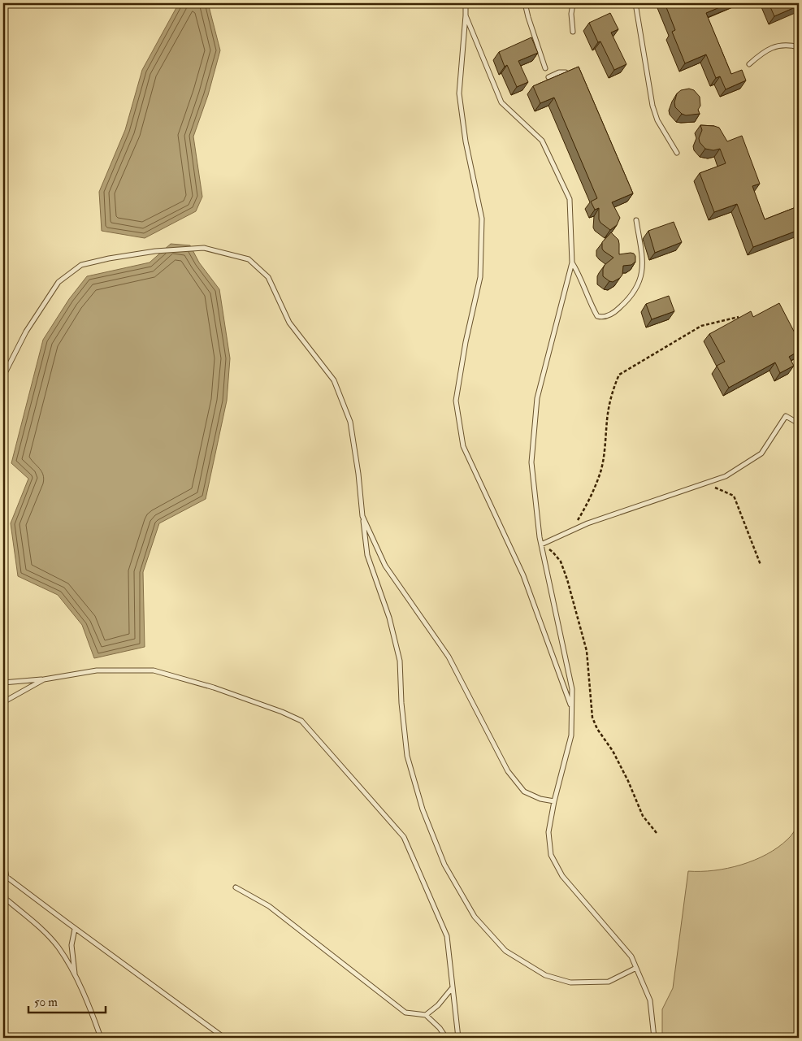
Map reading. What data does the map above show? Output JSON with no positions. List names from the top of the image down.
{
  "scale_bar": "50 m"
}
